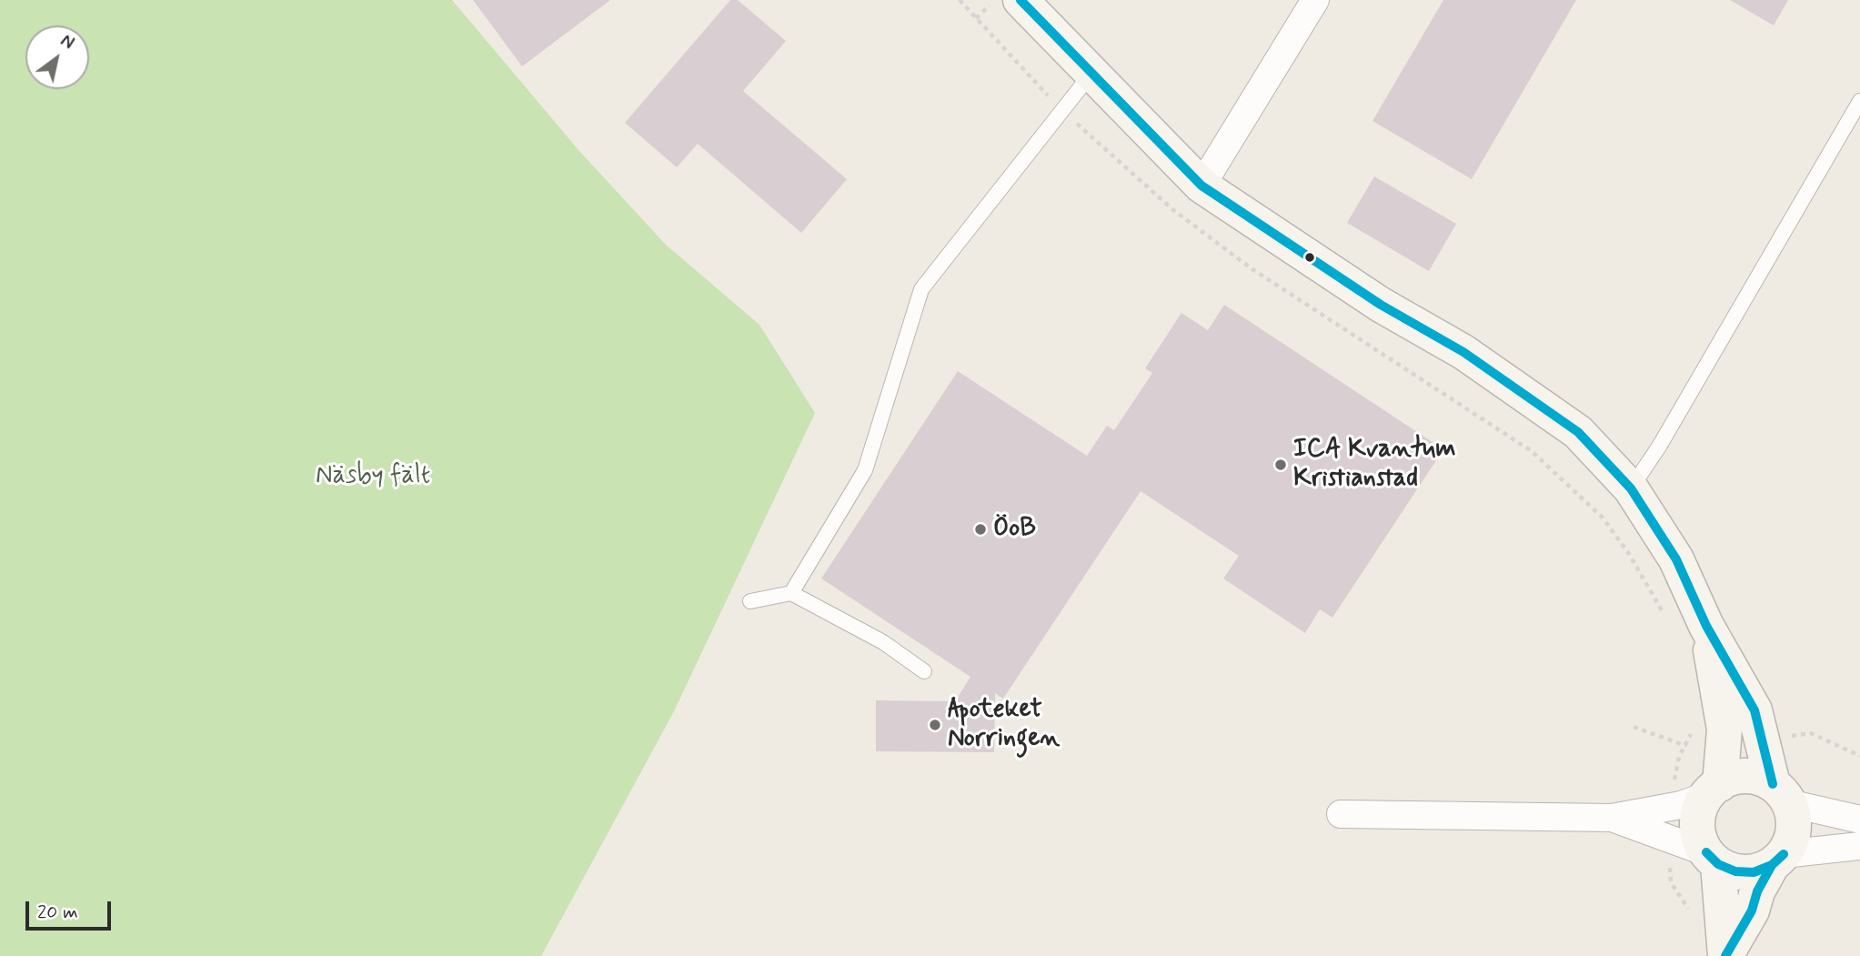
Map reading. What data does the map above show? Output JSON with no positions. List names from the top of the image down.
{
  "parks": ["Näsby fält"],
  "places": ["ICA Kvantum Kristianstad", "ÖoB", "Apoteket Norringen"],
  "scale_bar": "20 m",
  "north": "top right"
}
